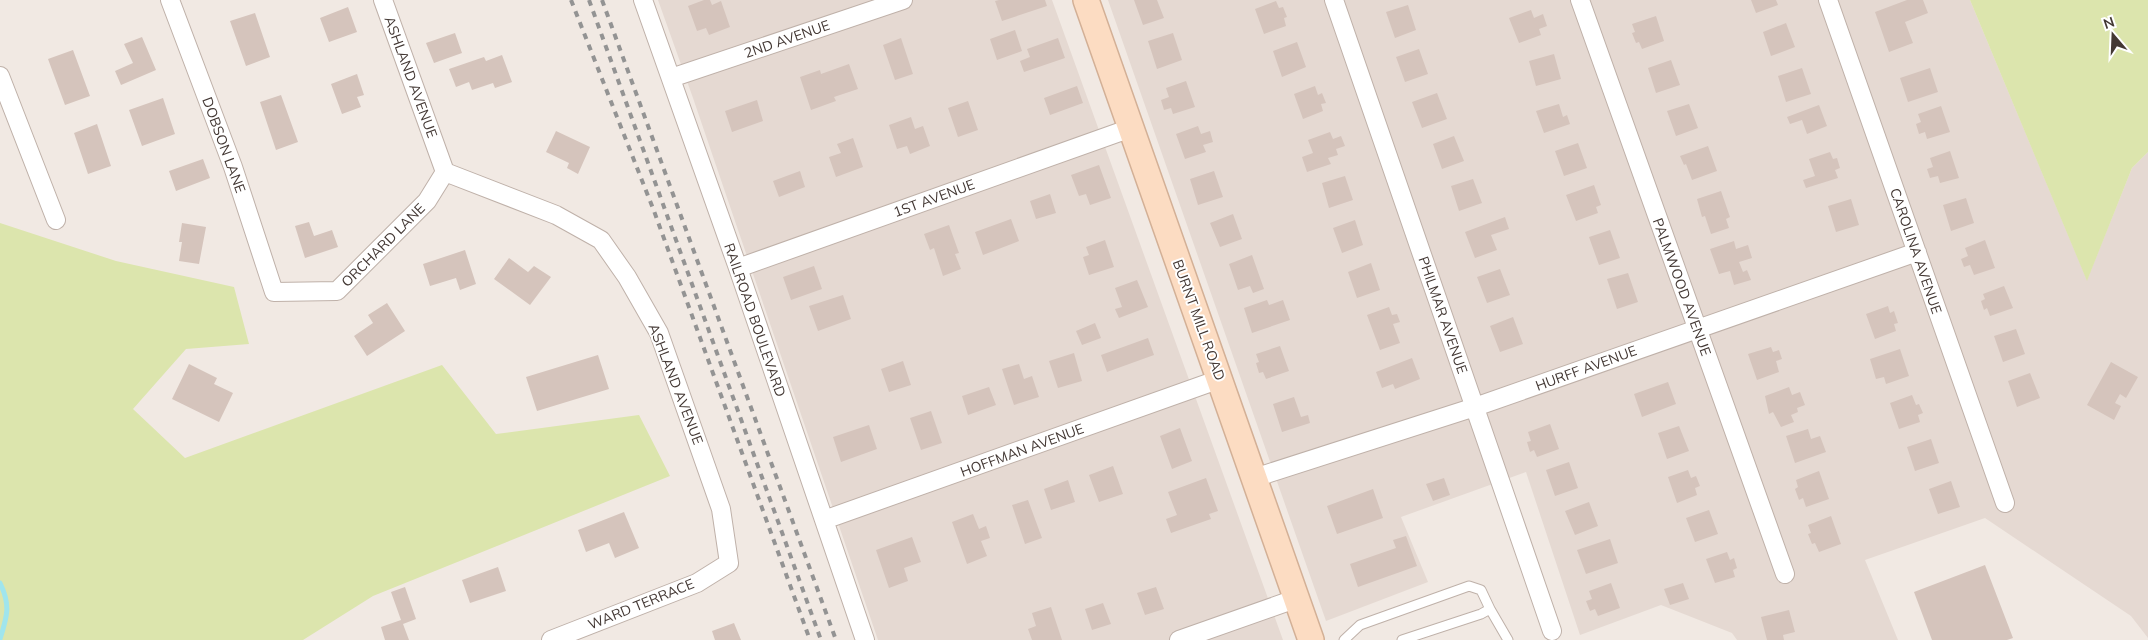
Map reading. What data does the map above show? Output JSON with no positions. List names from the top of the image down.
{
  "streets": {
    "main road": ["BURNT MILL ROAD"],
    "street": [
      "2ND AVENUE",
      "ASHLAND AVENUE",
      "DOBSON LANE",
      "1ST AVENUE",
      "ORCHARD LANE",
      "CAROLINA AVENUE",
      "PALMWOOD AVENUE",
      "PHILMAR AVENUE",
      "RAILROAD BOULEVARD",
      "HURFF AVENUE",
      "HOFFMAN AVENUE",
      "WARD TERRACE"
    ]
  },
  "crossings": [
    ["2ND AVENUE", "RAILROAD BOULEVARD"],
    ["ASHLAND AVENUE", "ORCHARD LANE"],
    ["ASHLAND AVENUE", "WARD TERRACE"],
    ["DOBSON LANE", "ORCHARD LANE"],
    ["1ST AVENUE", "RAILROAD BOULEVARD"],
    ["1ST AVENUE", "BURNT MILL ROAD"],
    ["CAROLINA AVENUE", "HURFF AVENUE"],
    ["PALMWOOD AVENUE", "HURFF AVENUE"],
    ["PHILMAR AVENUE", "HURFF AVENUE"],
    ["RAILROAD BOULEVARD", "HOFFMAN AVENUE"],
    ["BURNT MILL ROAD", "HURFF AVENUE"],
    ["BURNT MILL ROAD", "HOFFMAN AVENUE"]
  ],
  "north": "top"
}
